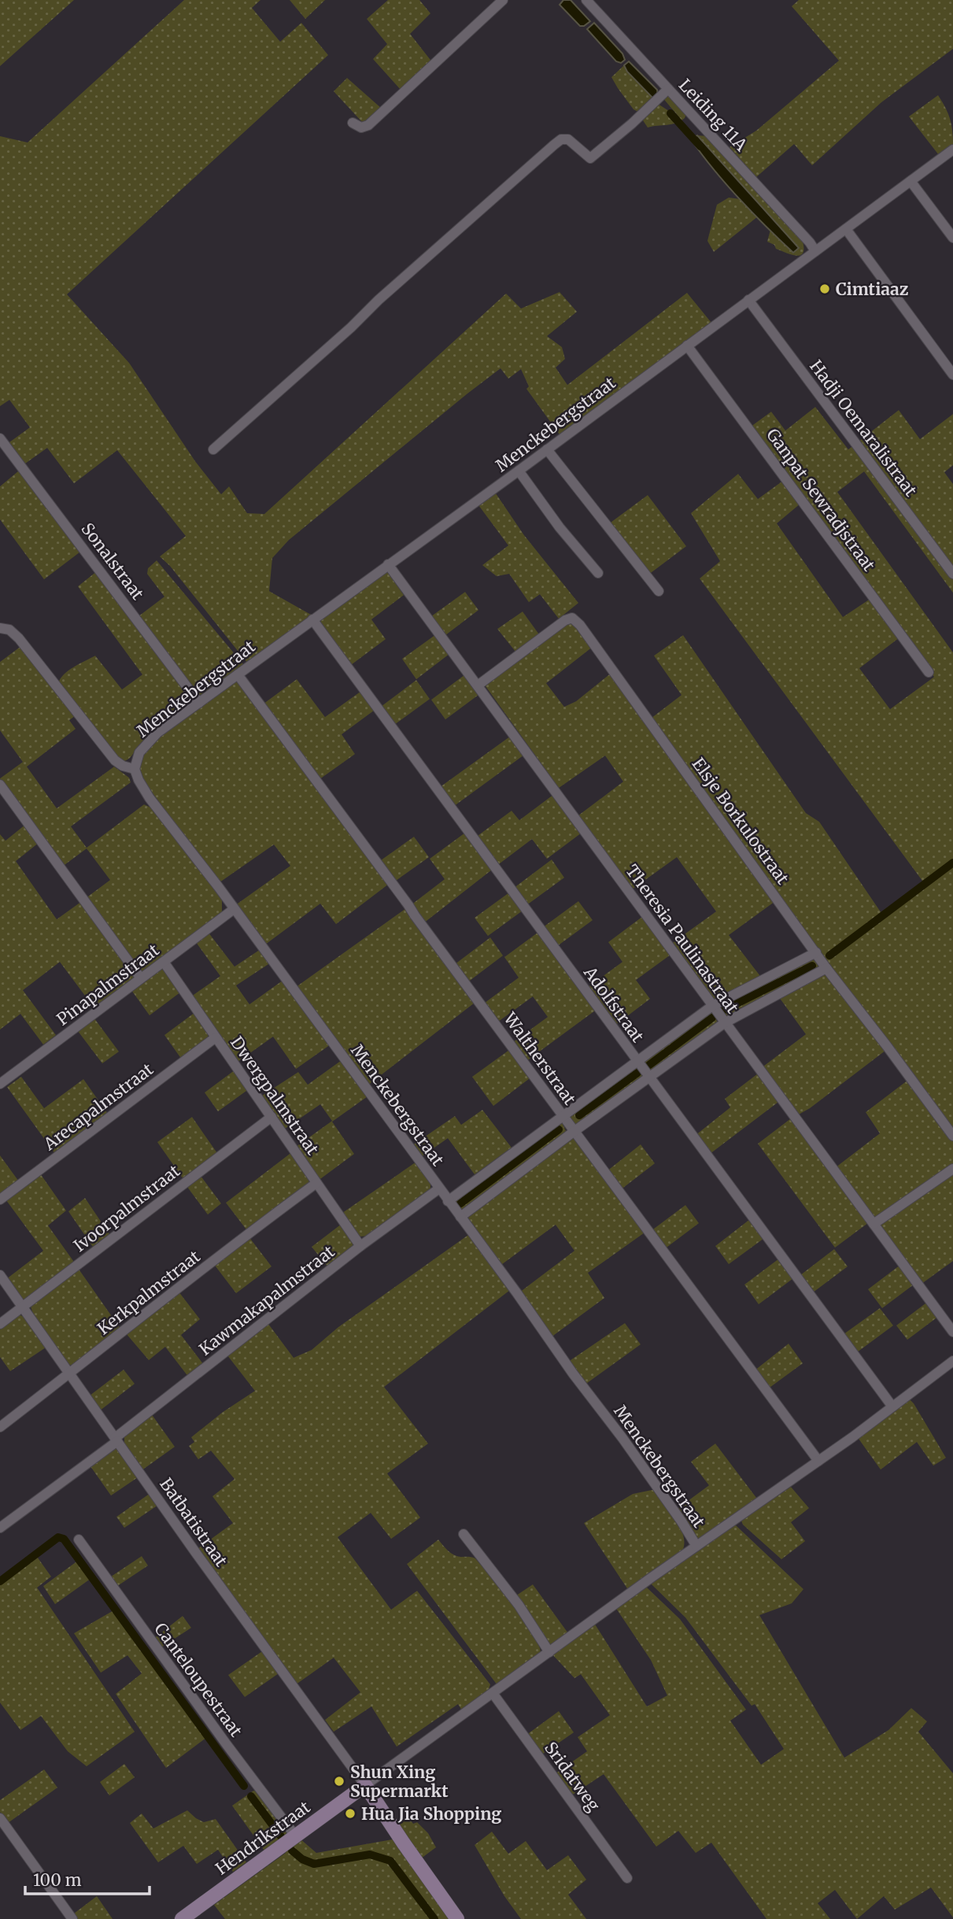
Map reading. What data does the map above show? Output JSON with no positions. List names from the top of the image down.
{
  "streets": {
    "street": [
      "Leiding 11A",
      "Menckebergstraat",
      "Hadji Oemaralistraat",
      "Ganpat Sewradjstraat",
      "Sonalstraat",
      "Elsje Borkulostraat",
      "Theresia Paulinastraat",
      "Pinapalmstraat",
      "Adolfstraat",
      "Waltherstraat",
      "Dwergpalmstraat",
      "Arecapalmstraat",
      "Ivoorpalmstraat",
      "Kerkpalmstraat",
      "Kawmakapalmstraat",
      "Batbatistraat",
      "Canteloupestraat",
      "Sridatweg",
      "Hendrikstraat"
    ]
  },
  "crossings": [
    ["Leiding 11A", "Menckebergstraat"],
    ["Menckebergstraat", "Hadji Oemaralistraat"],
    ["Menckebergstraat", "Ganpat Sewradjstraat"],
    ["Menckebergstraat", "Sonalstraat"],
    ["Menckebergstraat", "Theresia Paulinastraat"],
    ["Menckebergstraat", "Pinapalmstraat"],
    ["Menckebergstraat", "Adolfstraat"],
    ["Menckebergstraat", "Waltherstraat"],
    ["Menckebergstraat", "Kawmakapalmstraat"],
    ["Elsje Borkulostraat", "Theresia Paulinastraat"],
    ["Pinapalmstraat", "Dwergpalmstraat"],
    ["Dwergpalmstraat", "Arecapalmstraat"],
    ["Dwergpalmstraat", "Ivoorpalmstraat"],
    ["Dwergpalmstraat", "Kerkpalmstraat"],
    ["Dwergpalmstraat", "Kawmakapalmstraat"],
    ["Ivoorpalmstraat", "Batbatistraat"],
    ["Kerkpalmstraat", "Batbatistraat"],
    ["Kawmakapalmstraat", "Batbatistraat"],
    ["Batbatistraat", "Hendrikstraat"],
    ["Canteloupestraat", "Hendrikstraat"]
  ],
  "places": ["Cimtiaaz", "Shun Xing Supermarkt", "Hua Jia Shopping"],
  "scale_bar": "100 m"
}
